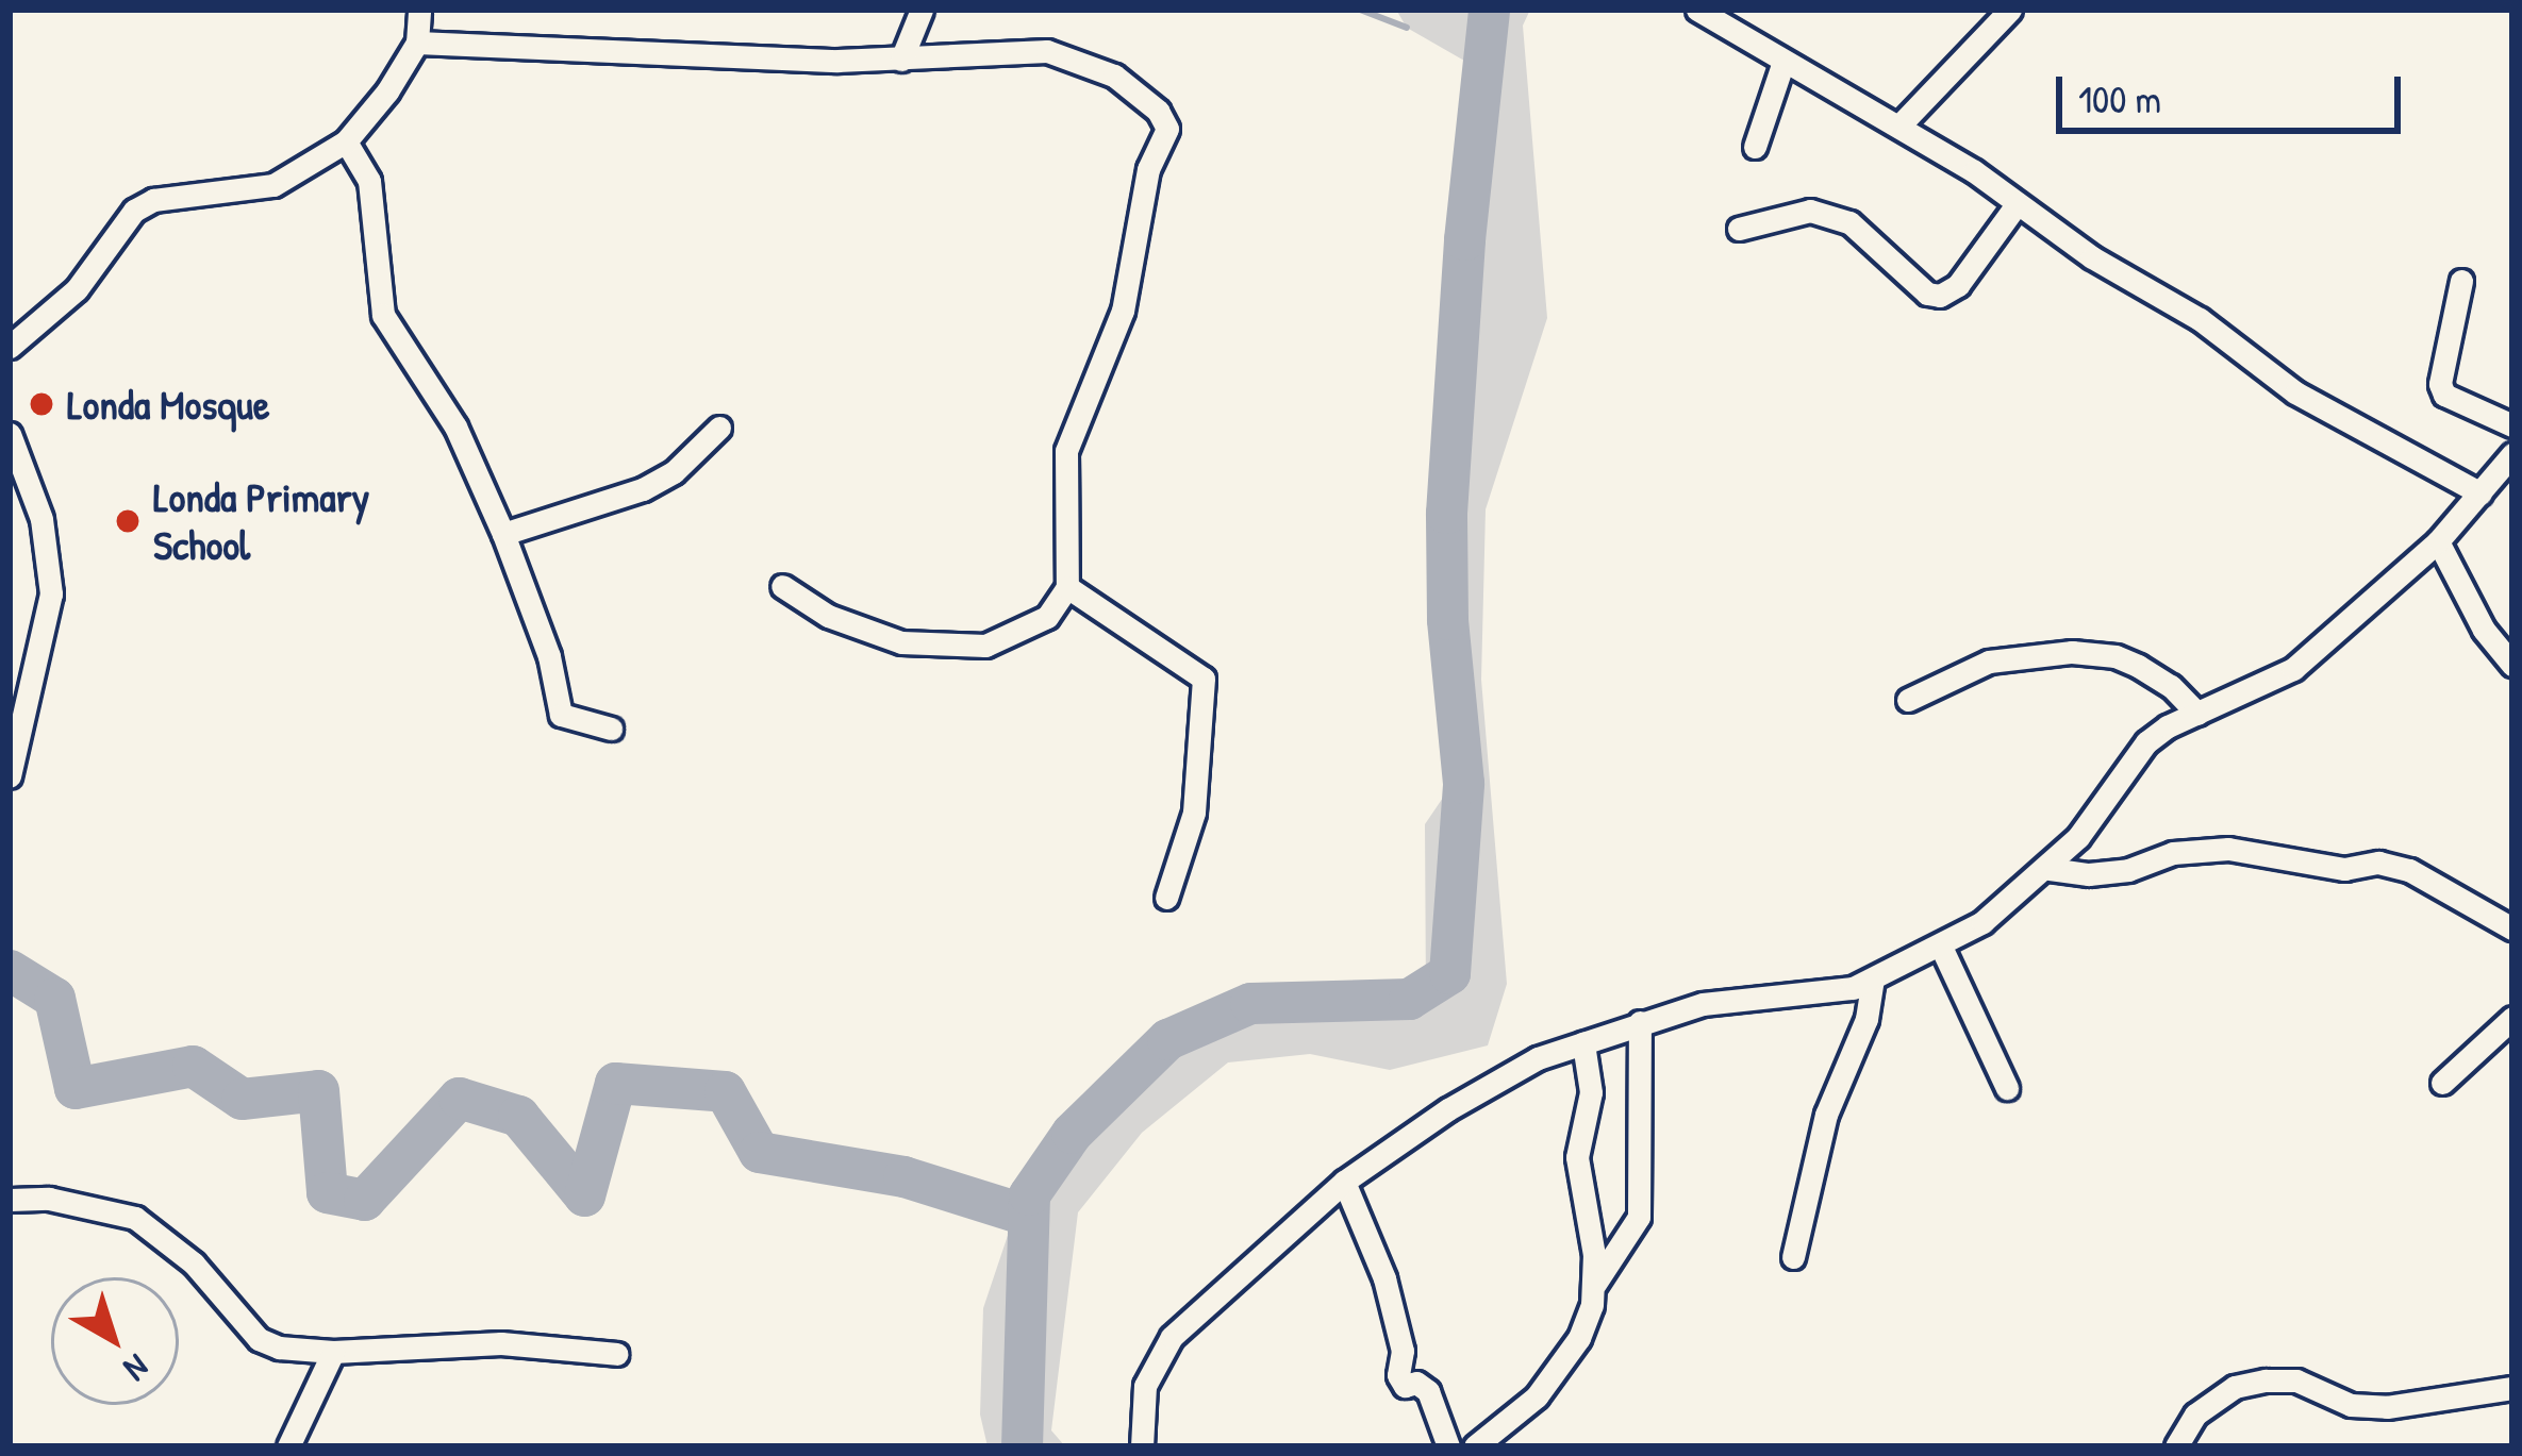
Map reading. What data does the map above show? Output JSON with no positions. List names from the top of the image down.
{
  "places": ["Londa Mosque", "Londa Primary School"],
  "scale_bar": "100 m",
  "north": "bottom right"
}
